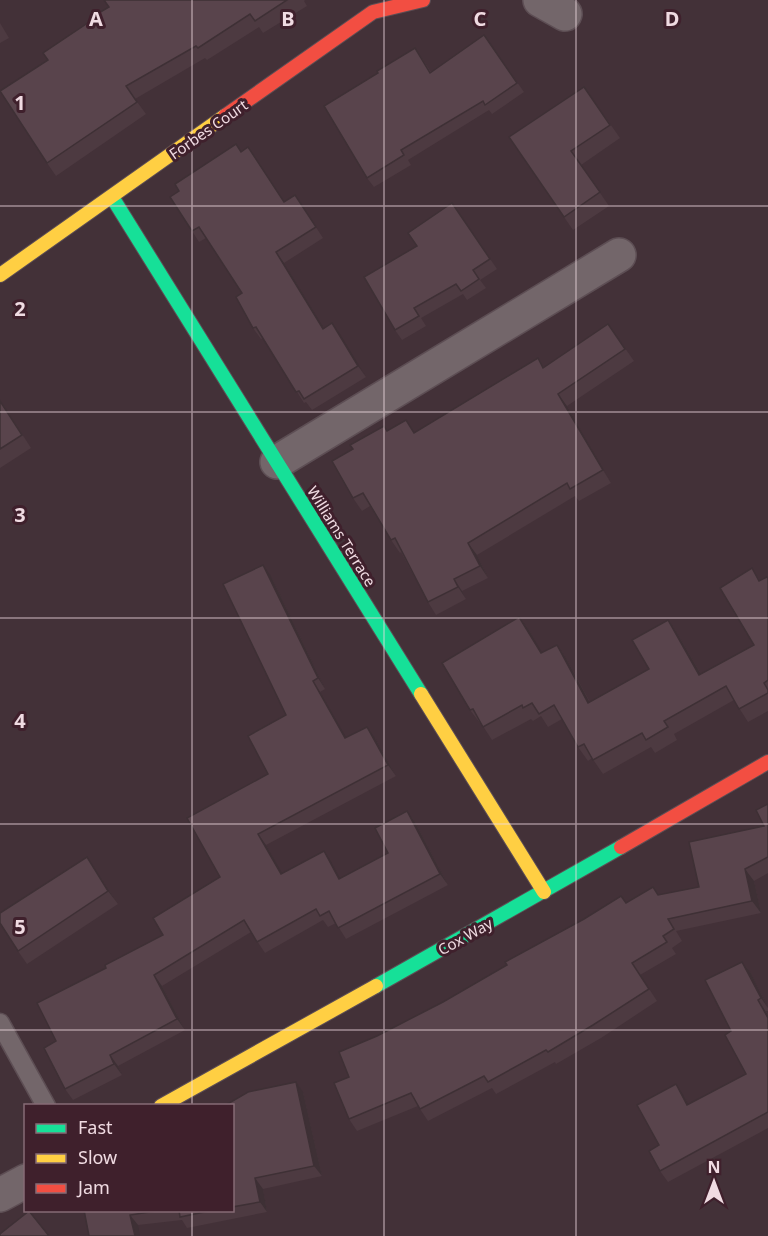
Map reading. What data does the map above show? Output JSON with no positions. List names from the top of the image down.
{
  "streets": {
    "street": ["Forbes Court", "Williams Terrace", "Cox Way"]
  },
  "crossings": [
    ["Forbes Court", "Williams Terrace"],
    ["Williams Terrace", "Cox Way"]
  ],
  "legend": ["Fast", "Slow", "Jam"],
  "north": "top",
  "grid": {
    "columns": [
      "A",
      "B",
      "C",
      "D"
    ],
    "rows": [
      "1",
      "2",
      "3",
      "4",
      "5"
    ]
  }
}
